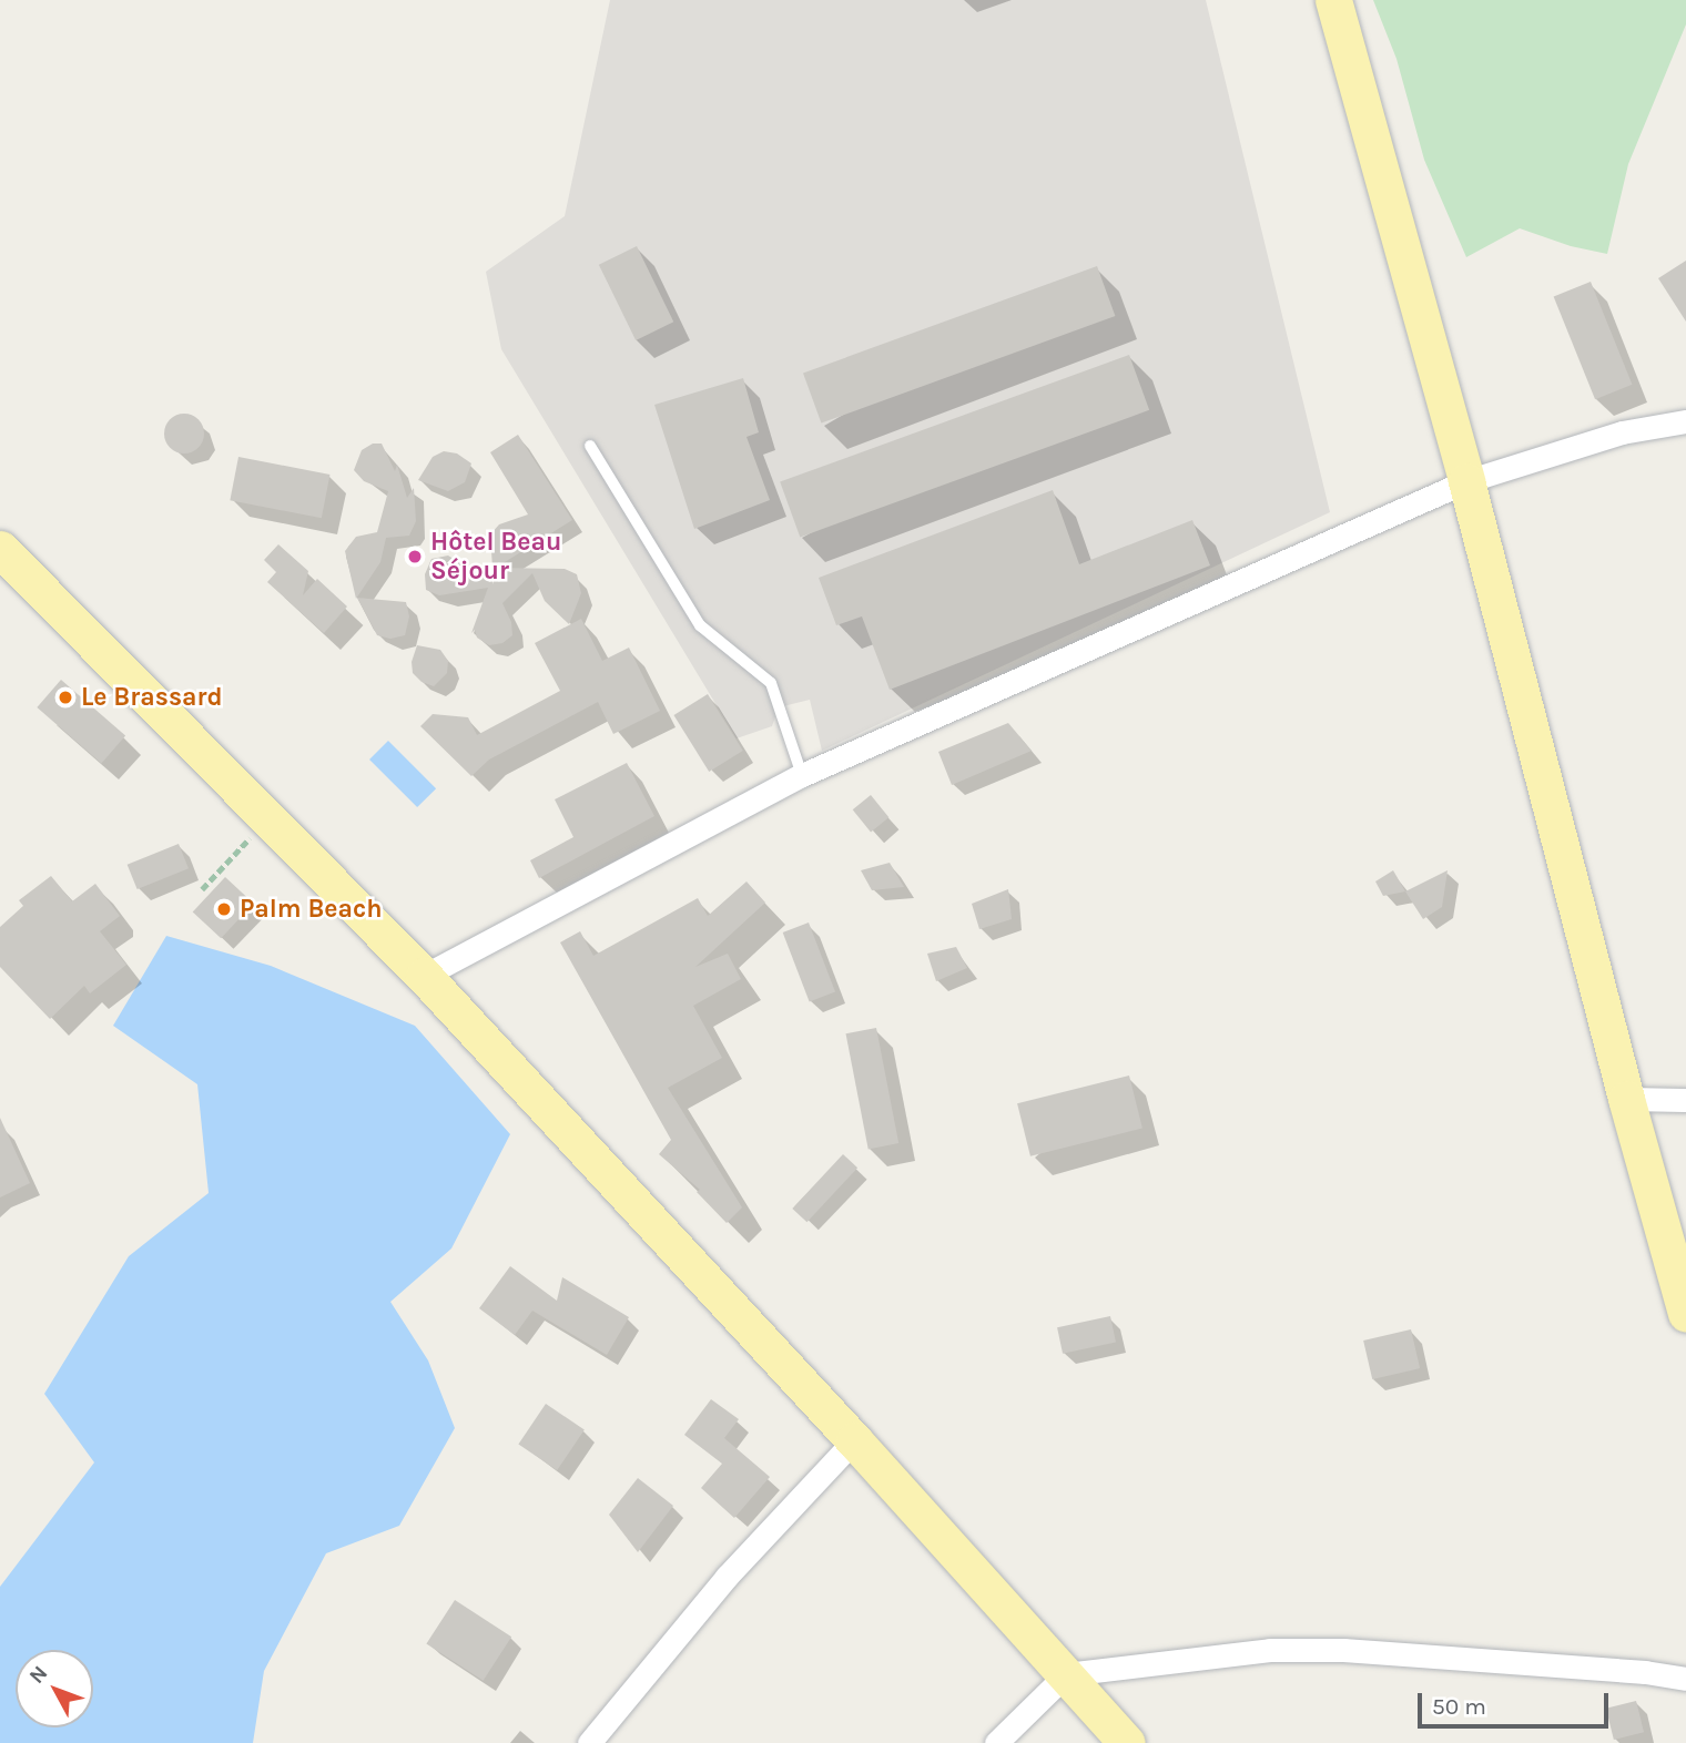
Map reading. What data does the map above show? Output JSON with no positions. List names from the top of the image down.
{
  "places": ["Hôtel Beau Séjour", "Le Brassard", "Palm Beach"],
  "scale_bar": "50 m",
  "north": "top left"
}
